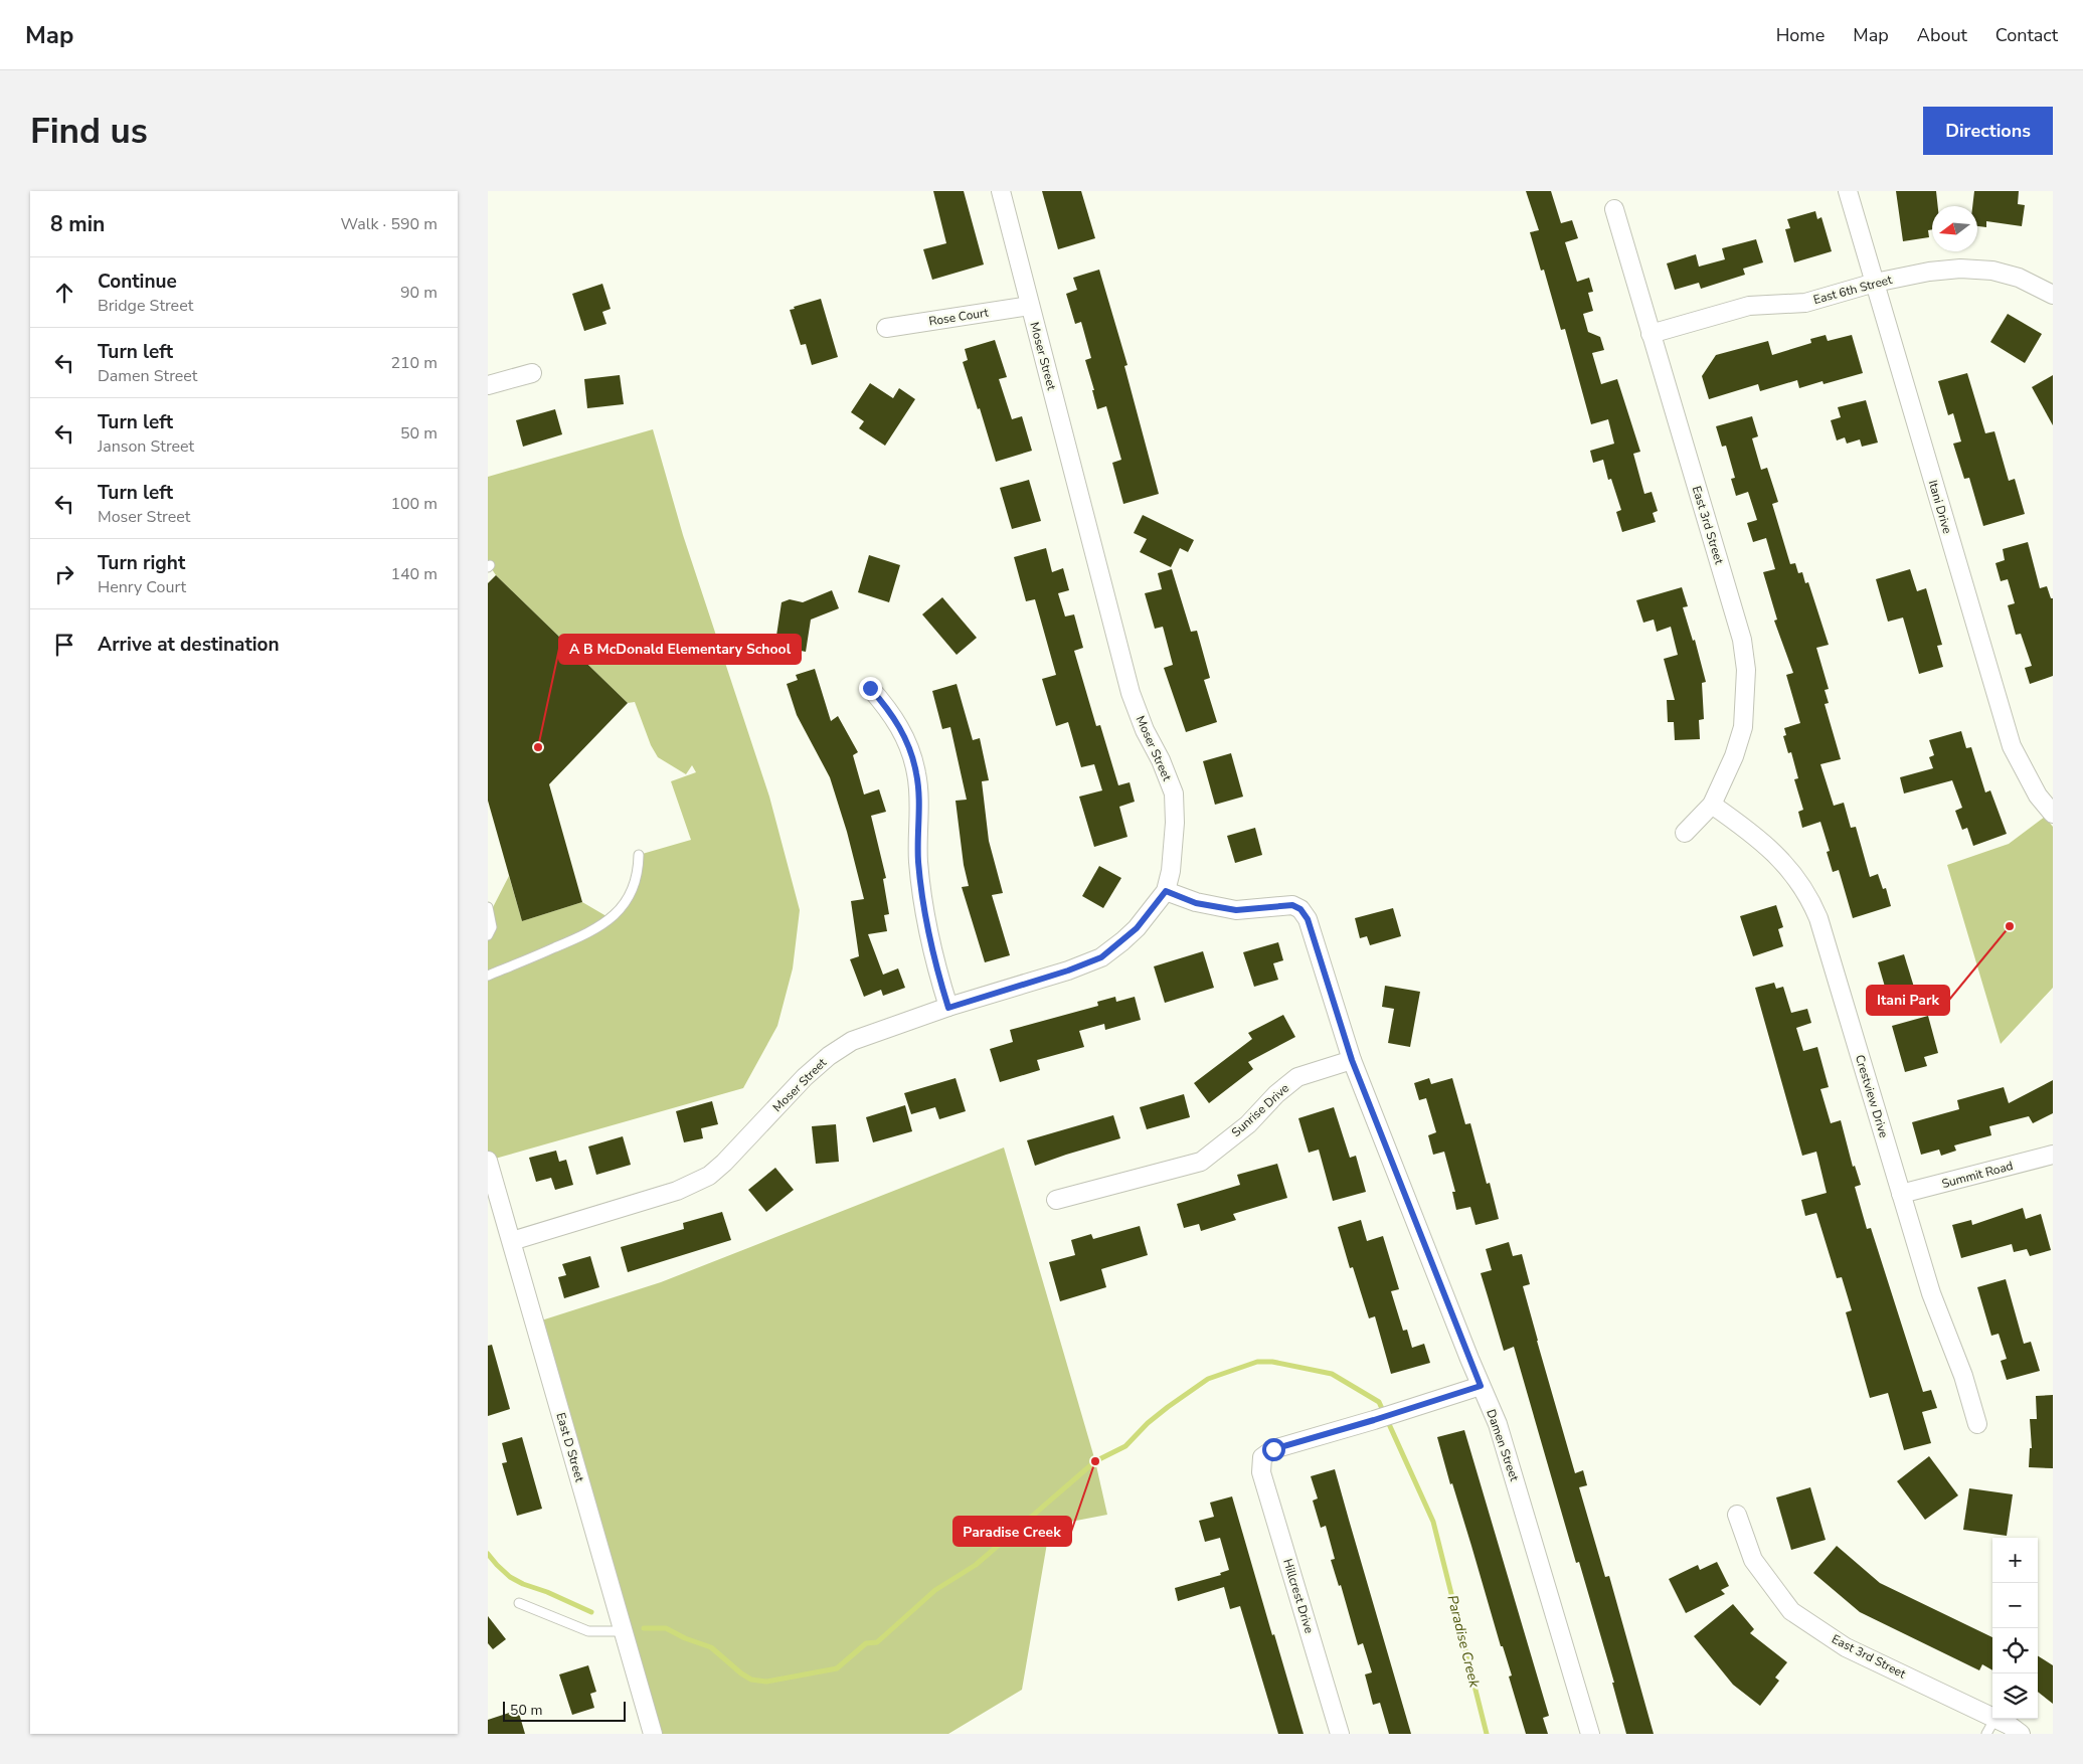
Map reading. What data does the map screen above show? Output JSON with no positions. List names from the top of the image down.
{
  "streets": {
    "street": [
      "East 6th Street",
      "Rose Court",
      "Moser Street",
      "Itani Drive",
      "East 3rd Street",
      "Crestview Drive",
      "Sunrise Drive",
      "Summit Road",
      "Damen Street",
      "East D Street",
      "Hillcrest Drive"
    ]
  },
  "crossings": [
    ["East 6th Street", "Itani Drive"],
    ["East 6th Street", "East 3rd Street"],
    ["Rose Court", "Moser Street"],
    ["Moser Street", "Damen Street"],
    ["Moser Street", "East D Street"],
    ["East 3rd Street", "Crestview Drive"],
    ["Crestview Drive", "Summit Road"],
    ["Sunrise Drive", "Damen Street"],
    ["Damen Street", "Hillcrest Drive"]
  ],
  "water": ["Paradise Creek"],
  "places": ["A B McDonald Elementary School", "Itani Park", "Paradise Creek"],
  "scale_bar": "50 m",
  "north": "left",
  "page": {
    "header": "Map",
    "nav": [
      "Home",
      "Map",
      "About",
      "Contact"
    ],
    "buttons": "Directions",
    "title": "Find us",
    "heading": ["8 min", "Walk · 590 m"],
    "list": [
      ["Continue", "Bridge Street", "90 m"],
      ["Turn left", "Damen Street", "210 m"],
      ["Turn left", "Janson Street", "50 m"],
      ["Turn left", "Moser Street", "100 m"],
      ["Turn right", "Henry Court", "140 m"],
      "Arrive at destination"
    ],
    "map_buttons": ["+", "−"],
    "scale": "50 m"
  }
}
